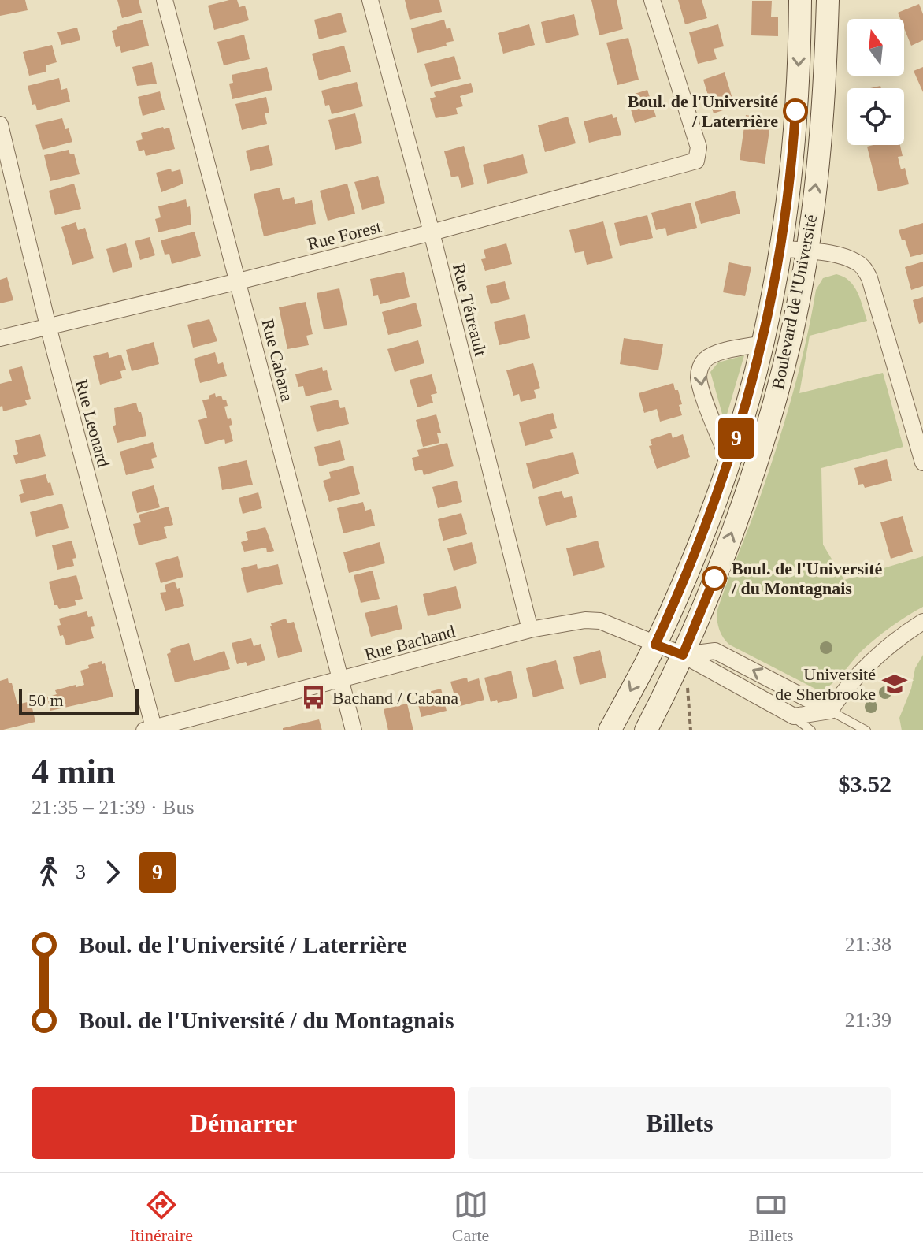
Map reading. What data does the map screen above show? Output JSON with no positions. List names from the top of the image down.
{
  "streets": {
    "main road": ["Boulevard de l'Université"],
    "street": [
      "Rue Forest",
      "Rue Tétreault",
      "Rue Cabana",
      "Rue Leonard",
      "Rue Bachand"
    ]
  },
  "crossings": [
    ["Rue Forest", "Rue Tétreault"],
    ["Rue Forest", "Rue Cabana"],
    ["Rue Forest", "Rue Leonard"],
    ["Boulevard de l'Université", "Rue Bachand"],
    ["Rue Tétreault", "Rue Bachand"],
    ["Rue Cabana", "Rue Bachand"],
    ["Rue Leonard", "Rue Bachand"]
  ],
  "places": {
    "other": ["Boul. de l'Université / Laterrière", "Boul. de l'Université / du Montagnais"],
    "school or university": ["Université de Sherbrooke"],
    "bus stop": ["Bachand / Cabana"]
  },
  "lines": ["bus line 9"],
  "scale_bar": "50 m",
  "north": "top",
  "page": {
    "on_map": "9",
    "scale": "50 m",
    "heading": ["4 min", "21:35 – 21:39 · Bus", "$3.52"],
    "legs": ["3", "9"],
    "list": [
      {
        "name": "Boul. de l'Université / Laterrière",
        "value": "21:38"
      },
      {
        "name": "Boul. de l'Université / du Montagnais",
        "value": "21:39"
      }
    ],
    "buttons": ["Démarrer", "Billets"],
    "tabs": ["Itinéraire", "Carte", "Billets"]
  }
}
